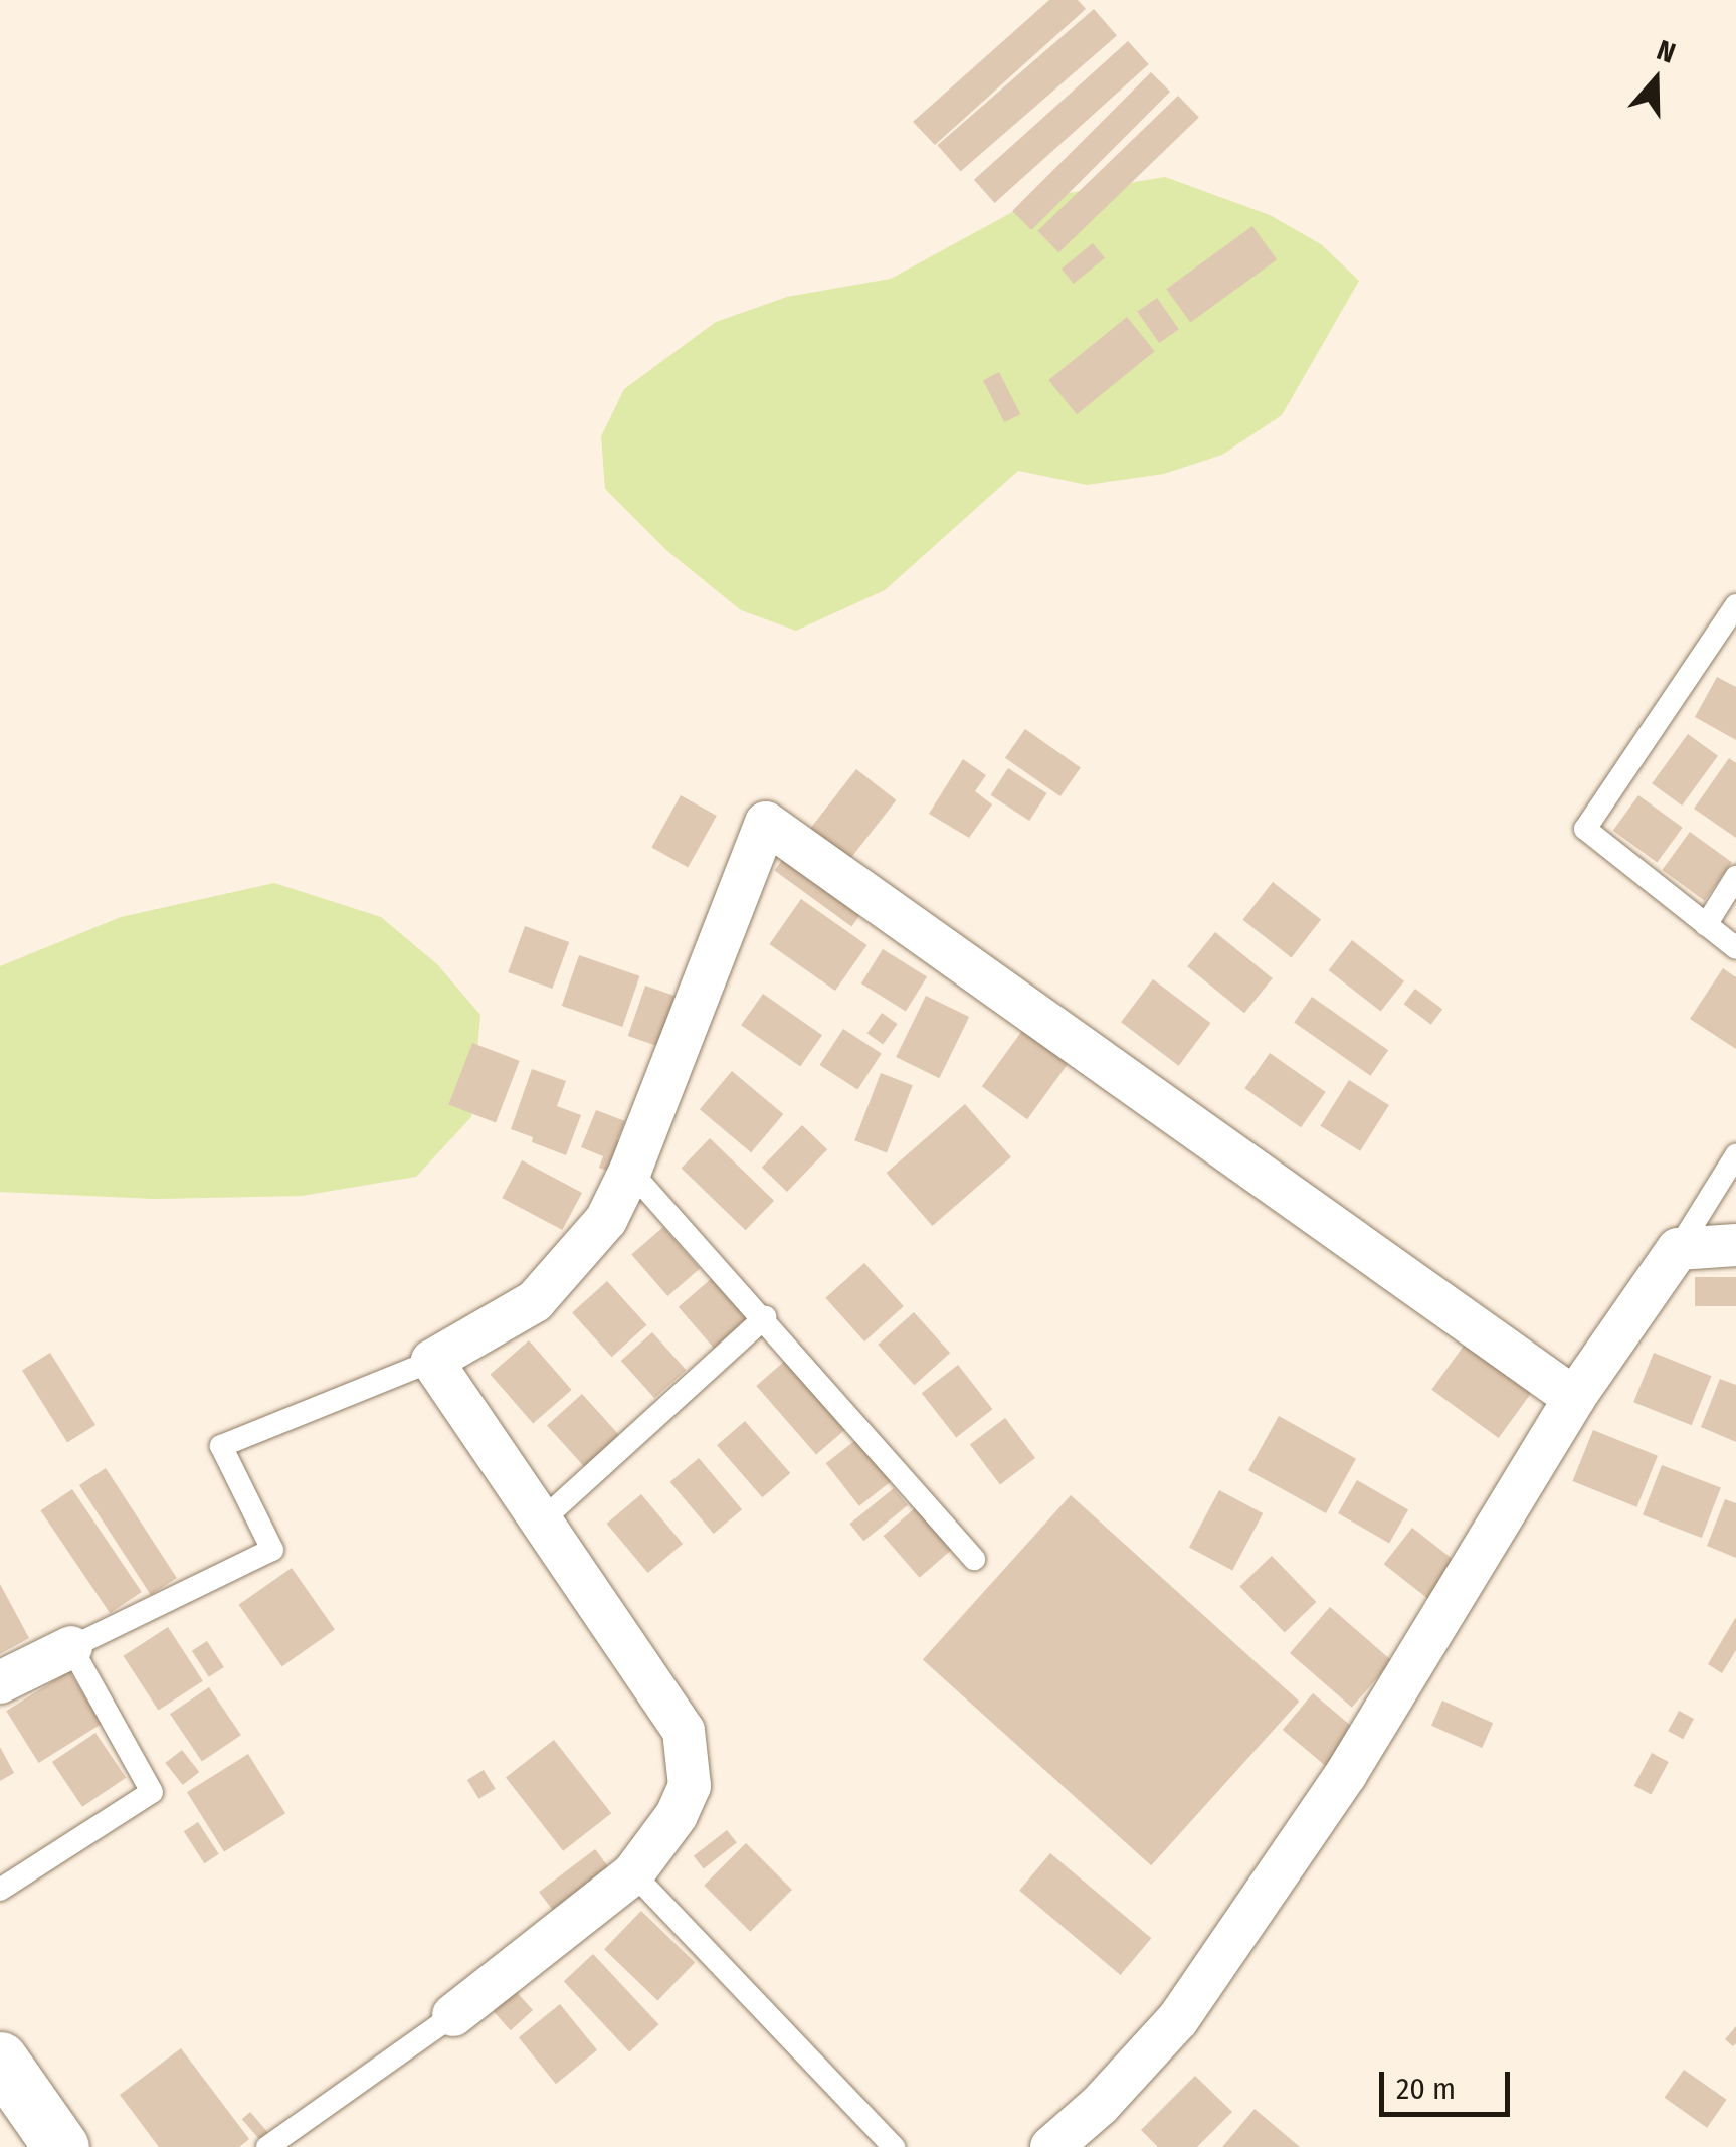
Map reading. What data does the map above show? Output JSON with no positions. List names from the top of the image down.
{
  "scale_bar": "20 m",
  "north": "top"
}
